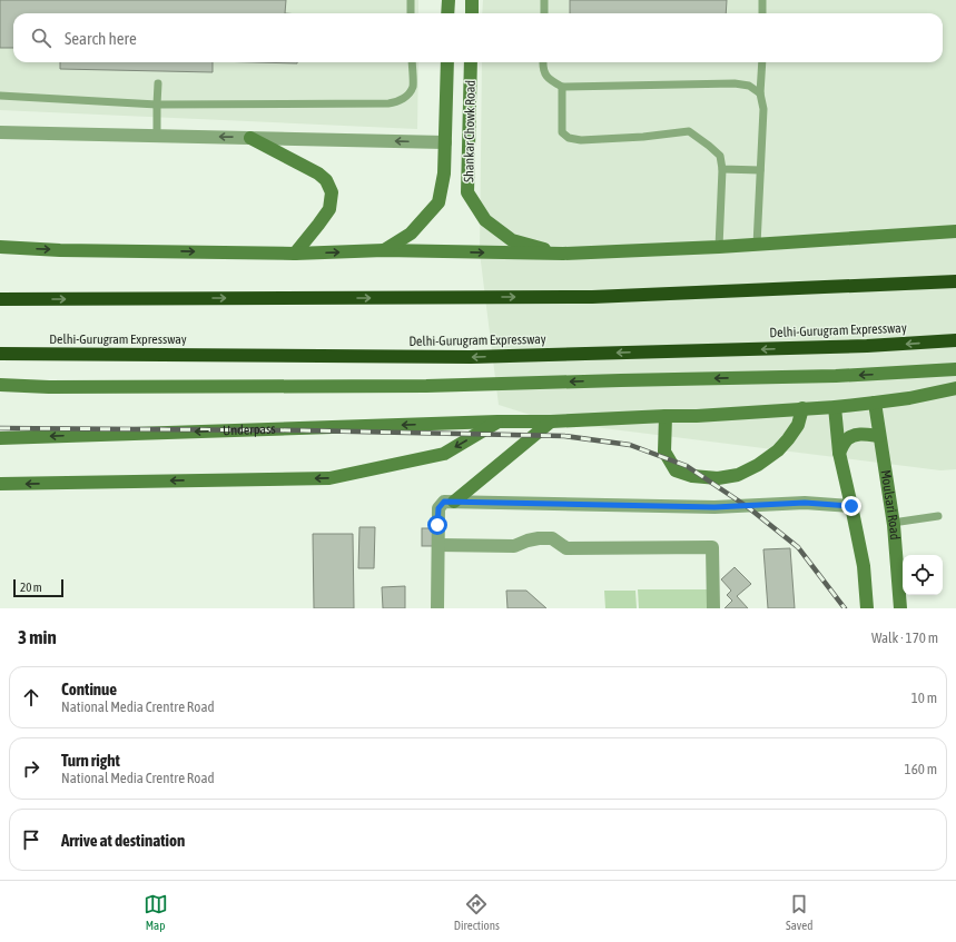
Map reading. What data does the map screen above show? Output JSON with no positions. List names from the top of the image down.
{
  "streets": {
    "highway": ["Delhi-Gurugram Expressway"],
    "main road": ["Shankar Chowk Road", "Underpass", "Moulsari Road"]
  },
  "crossings": [
    ["Underpass", "Moulsari Road"]
  ],
  "scale_bar": "20 m",
  "page": {
    "search": "Search here",
    "scale": "20 m",
    "heading": ["3 min", "Walk · 170 m"],
    "list": [
      ["Continue", "National Media Crentre Road", "10 m"],
      ["Turn right", "National Media Crentre Road", "160 m"],
      "Arrive at destination"
    ],
    "nav": ["Map", "Directions", "Saved"]
  }
}
